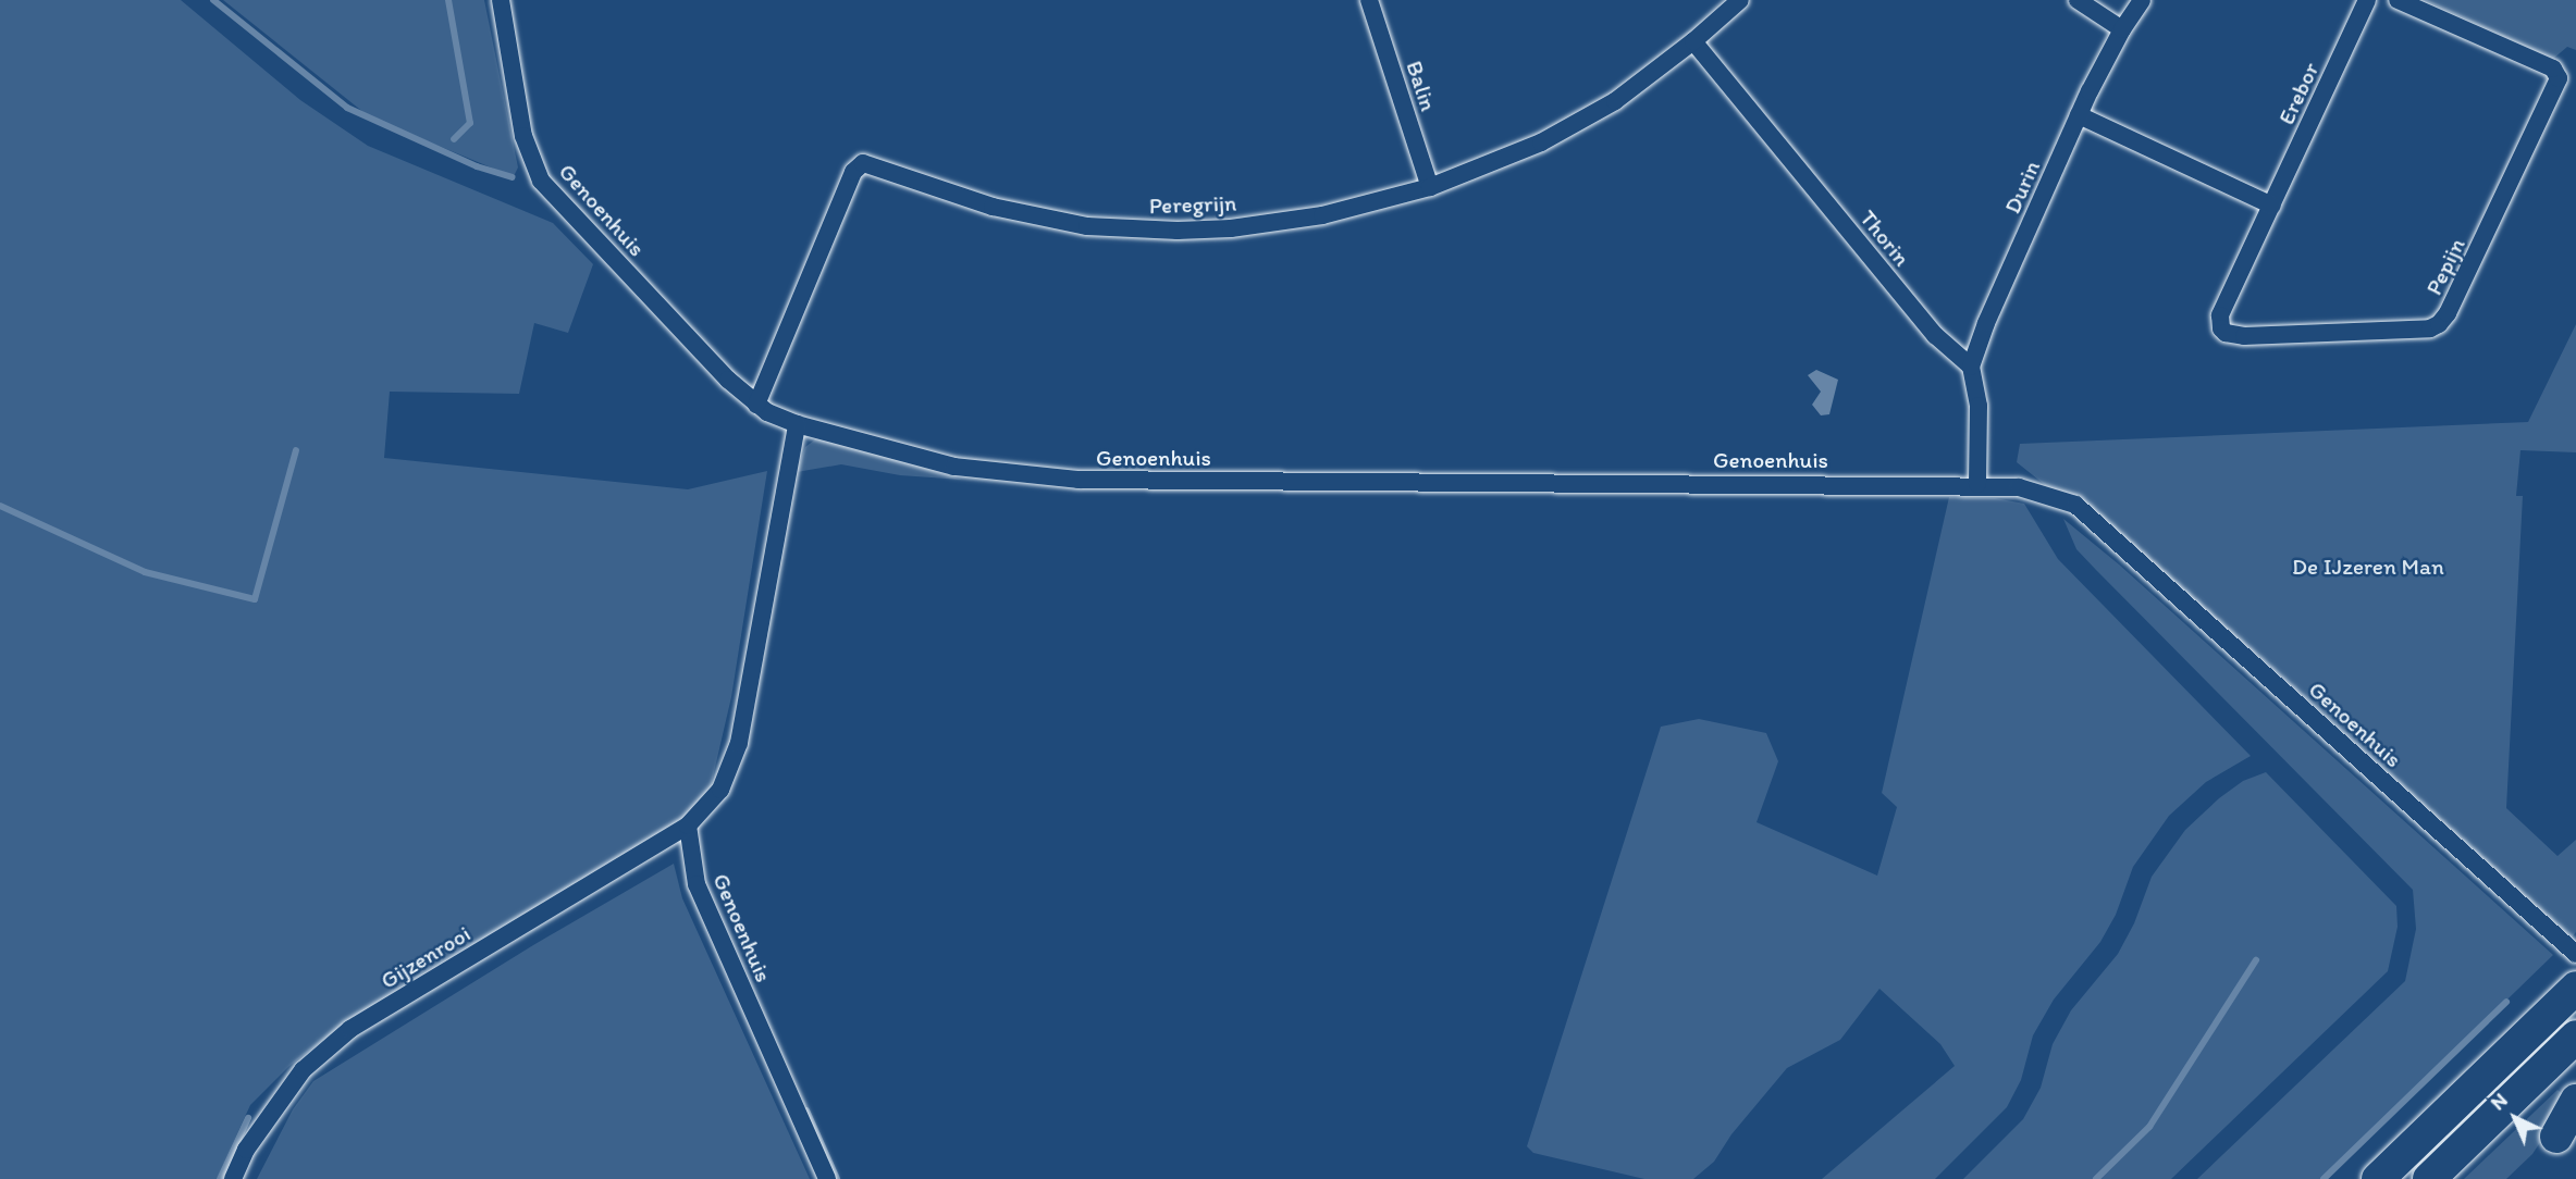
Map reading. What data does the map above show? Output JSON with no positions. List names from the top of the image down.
{
  "streets": {
    "street": [
      "Balin",
      "Erebor",
      "Durin",
      "Peregrijn",
      "Genoenhuis",
      "Thorin",
      "Pepijn",
      "Gijzenrooi"
    ]
  },
  "crossings": [
    ["Balin", "Peregrijn"],
    ["Erebor", "Pepijn"],
    ["Durin", "Thorin"],
    ["Peregrijn", "Genoenhuis"],
    ["Peregrijn", "Thorin"],
    ["Genoenhuis", "Gijzenrooi"]
  ],
  "parks": ["De IJzeren Man"],
  "north": "top left"
}
